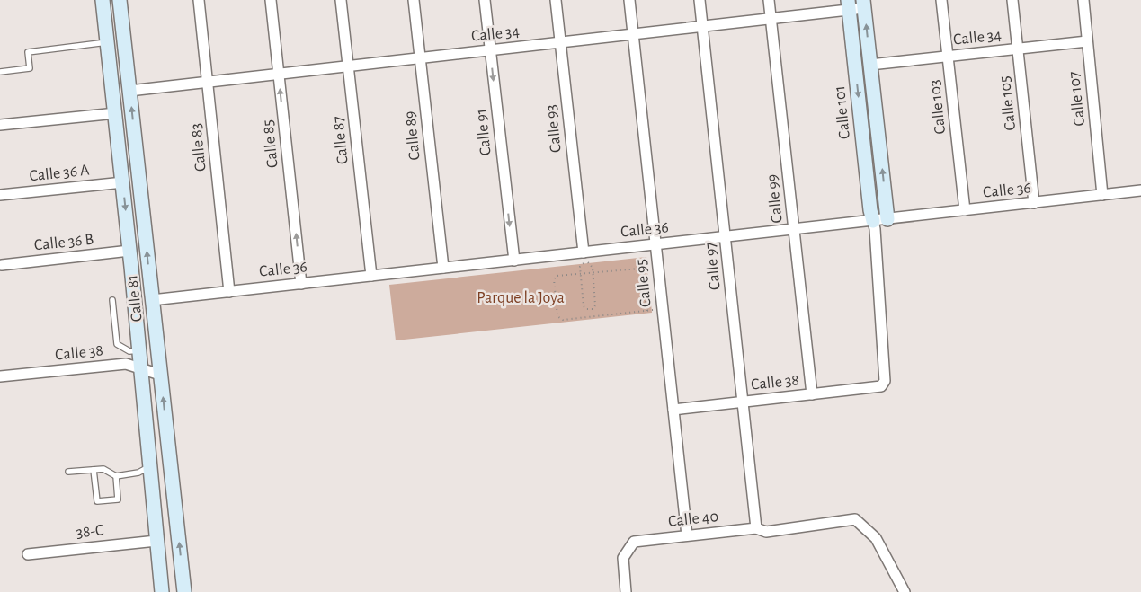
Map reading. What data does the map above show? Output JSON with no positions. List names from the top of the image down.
{
  "streets": {
    "main road": ["Calle 101", "Calle 81"],
    "street": [
      "Calle 34",
      "Calle 107",
      "Calle 105",
      "Calle 103",
      "Calle 93",
      "Calle 91",
      "Calle 89",
      "Calle 87",
      "Calle 85",
      "Calle 83",
      "Calle 36 A",
      "Calle 36",
      "Calle 99",
      "Calle 36 B",
      "Calle 97",
      "Calle 95",
      "Calle 38",
      "Calle 40",
      "38-C"
    ]
  },
  "crossings": [
    ["Calle 34", "Calle 107"],
    ["Calle 34", "Calle 105"],
    ["Calle 34", "Calle 103"],
    ["Calle 34", "Calle 101"],
    ["Calle 34", "Calle 93"],
    ["Calle 34", "Calle 91"],
    ["Calle 34", "Calle 89"],
    ["Calle 34", "Calle 87"],
    ["Calle 34", "Calle 85"],
    ["Calle 34", "Calle 83"],
    ["Calle 34", "Calle 99"],
    ["Calle 34", "Calle 97"],
    ["Calle 34", "Calle 95"],
    ["Calle 34", "Calle 81"],
    ["Calle 107", "Calle 36"],
    ["Calle 105", "Calle 36"],
    ["Calle 103", "Calle 36"],
    ["Calle 101", "Calle 36"],
    ["Calle 101", "Calle 38"],
    ["Calle 93", "Calle 36"],
    ["Calle 91", "Calle 36"],
    ["Calle 89", "Calle 36"],
    ["Calle 87", "Calle 36"],
    ["Calle 85", "Calle 36"],
    ["Calle 83", "Calle 36"],
    ["Calle 36 A", "Calle 81"],
    ["Calle 36", "Calle 99"],
    ["Calle 36", "Calle 97"],
    ["Calle 36", "Calle 95"],
    ["Calle 36", "Calle 81"],
    ["Calle 36", "Calle 38"],
    ["Calle 99", "Calle 38"],
    ["Calle 36 B", "Calle 81"],
    ["Calle 97", "Calle 38"],
    ["Calle 97", "Calle 40"],
    ["Calle 95", "Calle 38"],
    ["Calle 95", "Calle 40"],
    ["Calle 81", "Calle 38"],
    ["Calle 81", "38-C"]
  ],
  "one_way": ["Calle 91", "Calle 85"],
  "parks": ["Parque la Joya"]
}
